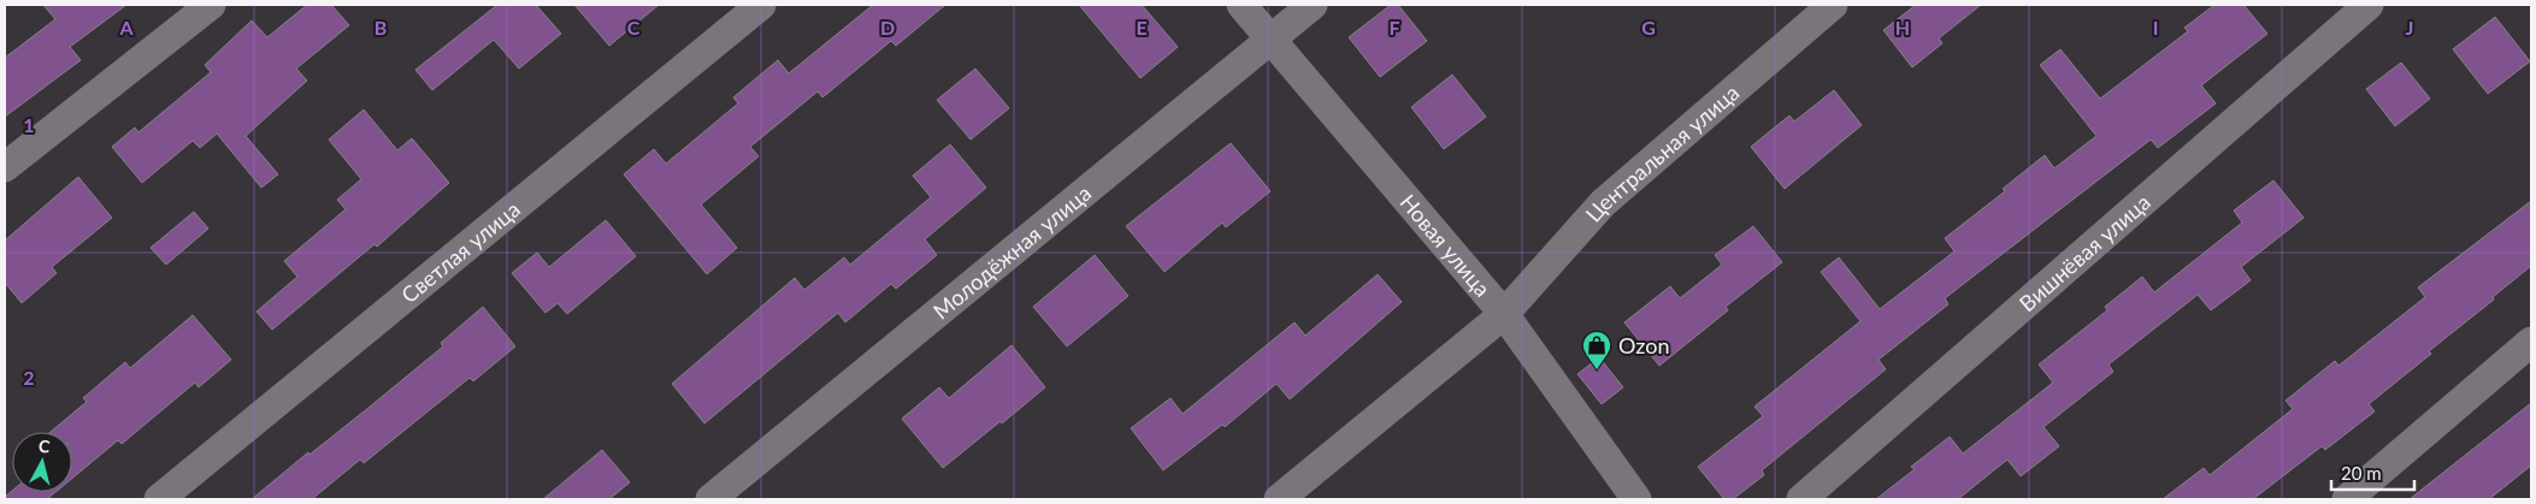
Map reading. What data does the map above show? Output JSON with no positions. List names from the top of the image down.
{
  "streets": {
    "street": [
      "Центральная улица",
      "Новая улица",
      "Молодёжная улица",
      "Светлая улица",
      "Вишнёвая улица"
    ]
  },
  "crossings": [
    ["Центральная улица", "Новая улица"],
    ["Новая улица", "Молодёжная улица"]
  ],
  "places": {
    "shop": ["Ozon"]
  },
  "scale_bar": "20 m",
  "north": "top",
  "grid": {
    "columns": [
      "A",
      "B",
      "C",
      "D",
      "E",
      "F",
      "G",
      "H",
      "I",
      "J"
    ],
    "rows": ["1", "2"]
  }
}
